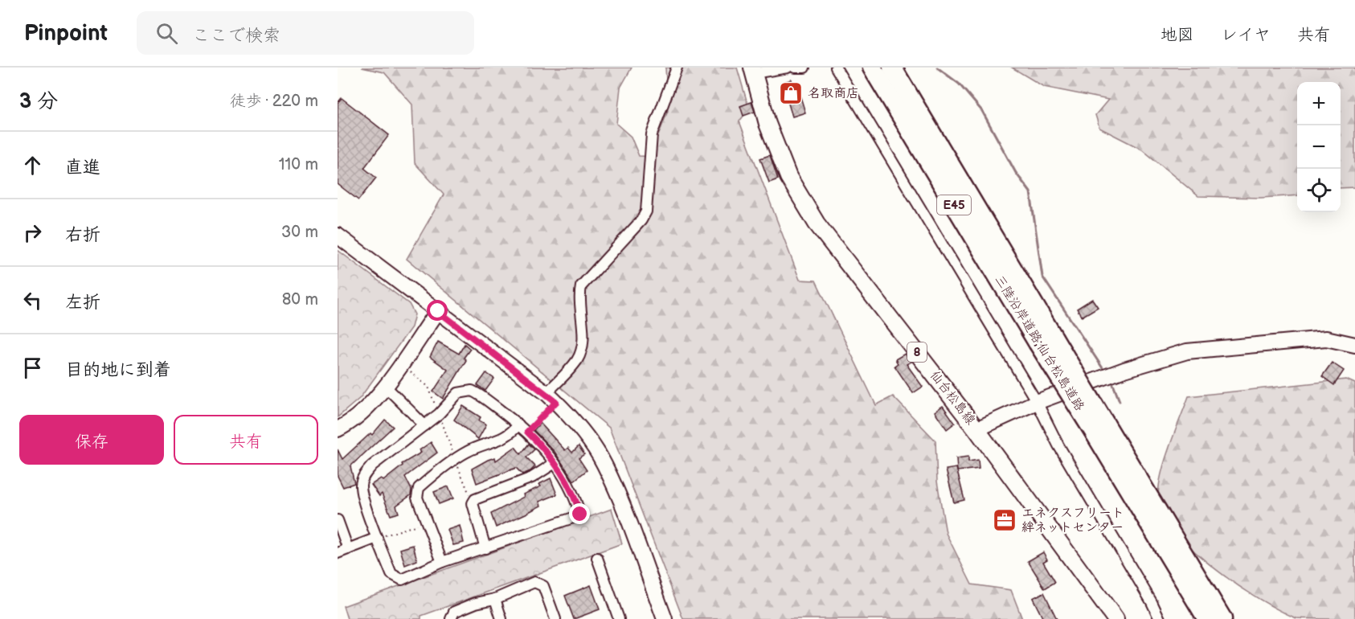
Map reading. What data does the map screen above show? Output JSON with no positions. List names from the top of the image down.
{
  "streets": {
    "highway": ["E45", "三陸沿岸道路;仙台松島道路"],
    "main road": ["8", "仙台松島線"]
  },
  "places": {
    "shop": ["名取商店"],
    "office": ["エネクスフリート 絆ネットセンター"]
  },
  "page": {
    "header": "Pinpoint",
    "search": "ここで検索",
    "nav": ["地図", "レイヤ", "共有"],
    "heading": ["3 分", "徒歩 · 220 m"],
    "map_buttons": ["+", "−"],
    "list": [
      ["直進", "110 m"],
      ["右折", "30 m"],
      ["左折", "80 m"],
      "目的地に到着"
    ],
    "buttons": ["保存", "共有"]
  }
}
